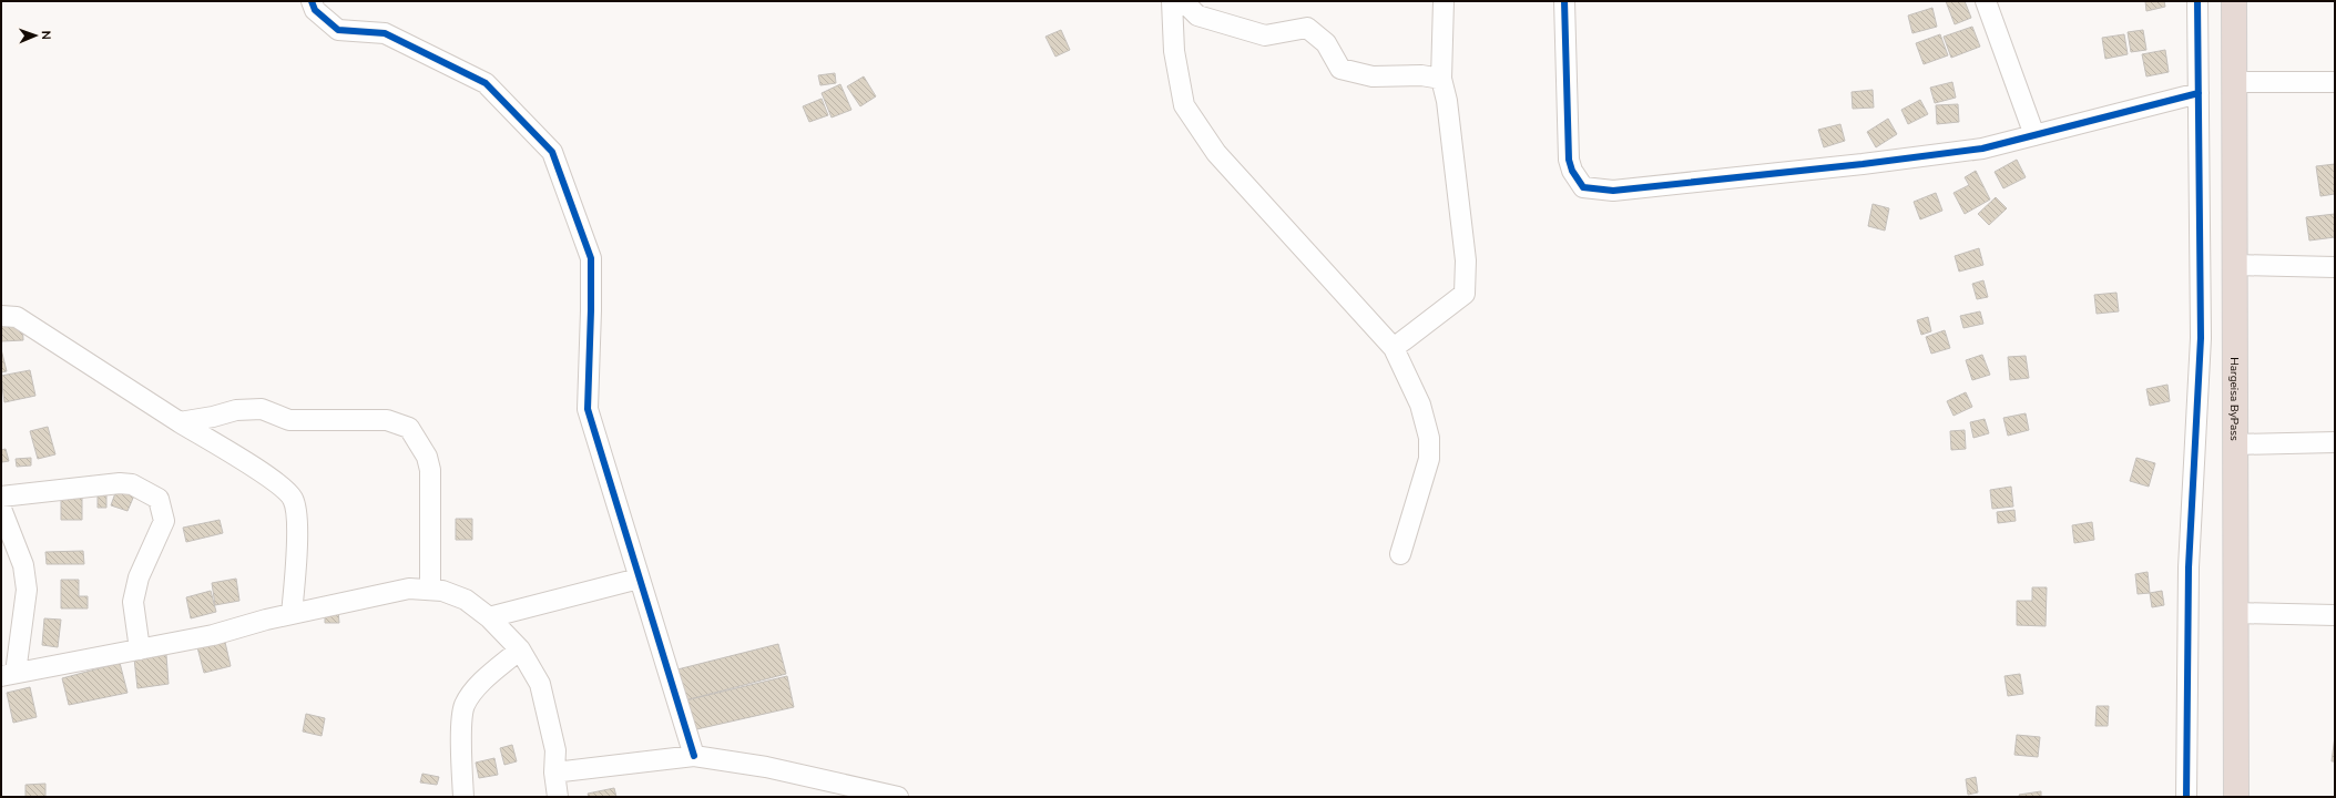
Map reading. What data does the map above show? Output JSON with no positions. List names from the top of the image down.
{
  "streets": {
    "highway": ["Hargeisa ByPass"]
  },
  "north": "right"
}
